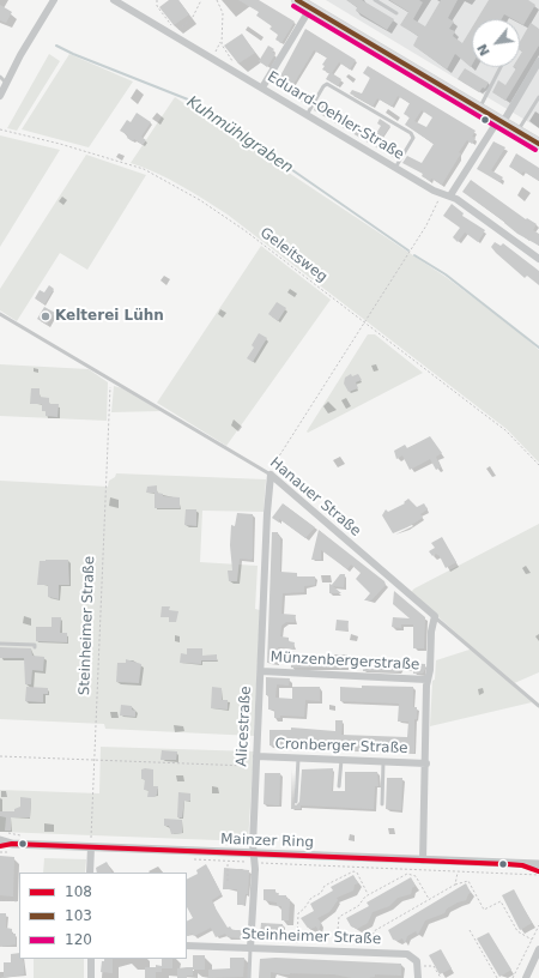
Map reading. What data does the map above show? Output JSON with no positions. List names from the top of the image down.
{
  "streets": {
    "street": [
      "Eduard-Oehler-Straße",
      "Hanauer Straße",
      "Steinheimer Straße",
      "Münzenbergerstraße",
      "Alicestraße",
      "Cronberger Straße",
      "Mainzer Ring"
    ],
    "path": ["Geleitsweg"]
  },
  "crossings": [
    ["Hanauer Straße", "Steinheimer Straße"],
    ["Hanauer Straße", "Alicestraße"],
    ["Steinheimer Straße", "Alicestraße"],
    ["Steinheimer Straße", "Mainzer Ring"],
    ["Münzenbergerstraße", "Alicestraße"],
    ["Alicestraße", "Cronberger Straße"],
    ["Alicestraße", "Mainzer Ring"]
  ],
  "water": ["Kuhmühlgraben"],
  "places": ["Kelterei Lühn"],
  "lines": ["transit line 103", "transit line 120", "transit line 108"],
  "legend": ["108", "103", "120"],
  "north": "bottom left"
}
